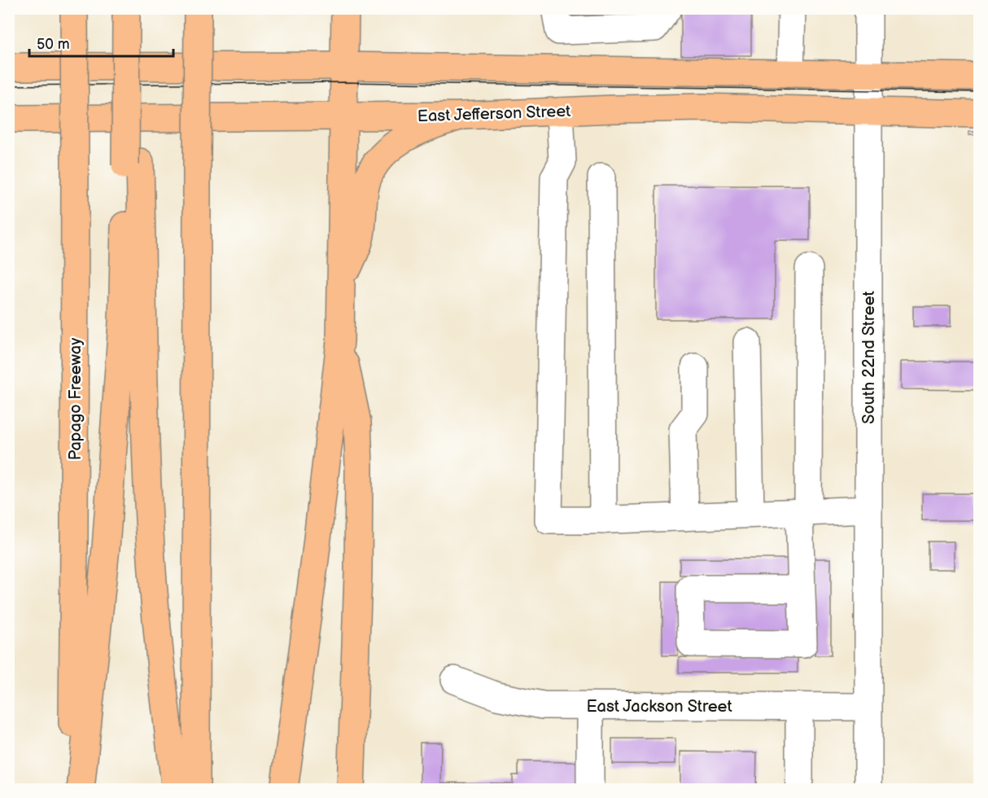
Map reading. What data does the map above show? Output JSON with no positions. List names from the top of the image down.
{
  "streets": {
    "main road": ["East Jefferson Street", "Papago Freeway"],
    "street": ["South 22nd Street", "East Jackson Street"]
  },
  "crossings": [
    ["East Jefferson Street", "South 22nd Street"],
    ["South 22nd Street", "East Jackson Street"]
  ],
  "scale_bar": "50 m"
}
